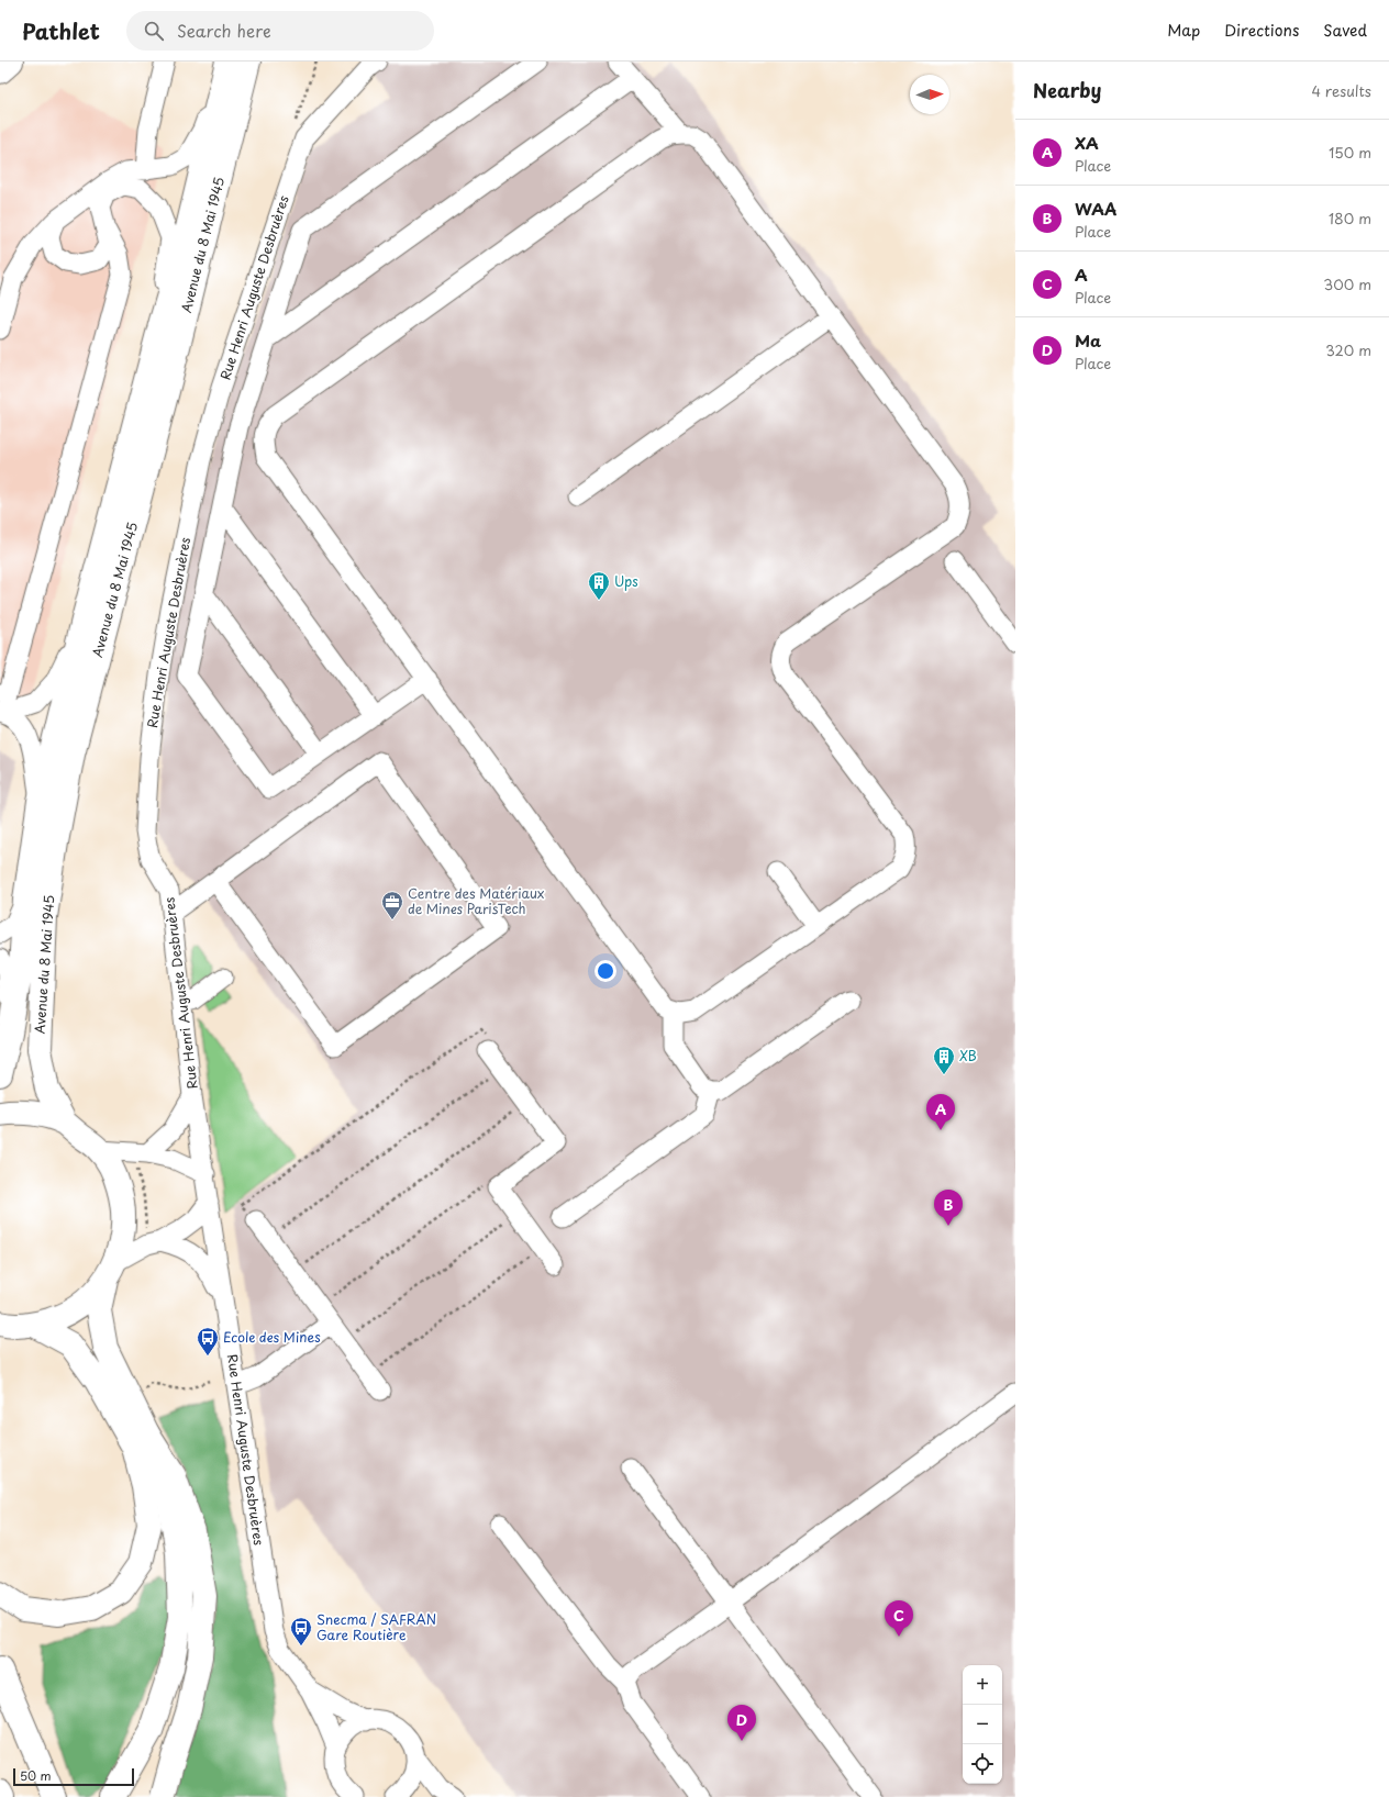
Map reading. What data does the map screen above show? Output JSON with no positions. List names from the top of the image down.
{
  "streets": {
    "main road": ["Avenue du 8 Mai 1945"],
    "street": ["Rue Henri Auguste Desbruères"]
  },
  "places": {
    "building": ["Ups", "XB"],
    "office": ["Centre des Matériaux de Mines ParisTech"],
    "bus stop": ["Ecole des Mines", "Snecma / SAFRAN Gare Routière"]
  },
  "scale_bar": "50 m",
  "north": "right",
  "page": {
    "header": "Pathlet",
    "search": "Search here",
    "nav": ["Map", "Directions", "Saved"],
    "heading": ["Nearby", "4 results"],
    "list": [
      {
        "mark": "A",
        "name": "XA",
        "note": "Place",
        "value": "150 m"
      },
      {
        "mark": "B",
        "name": "WAA",
        "note": "Place",
        "value": "180 m"
      },
      {
        "mark": "C",
        "name": "A",
        "note": "Place",
        "value": "300 m"
      },
      {
        "mark": "D",
        "name": "Ma",
        "note": "Place",
        "value": "320 m"
      }
    ],
    "pins": [
      "A",
      "B",
      "C",
      "D"
    ],
    "map_buttons": ["+", "−"],
    "scale": "50 m"
  }
}
